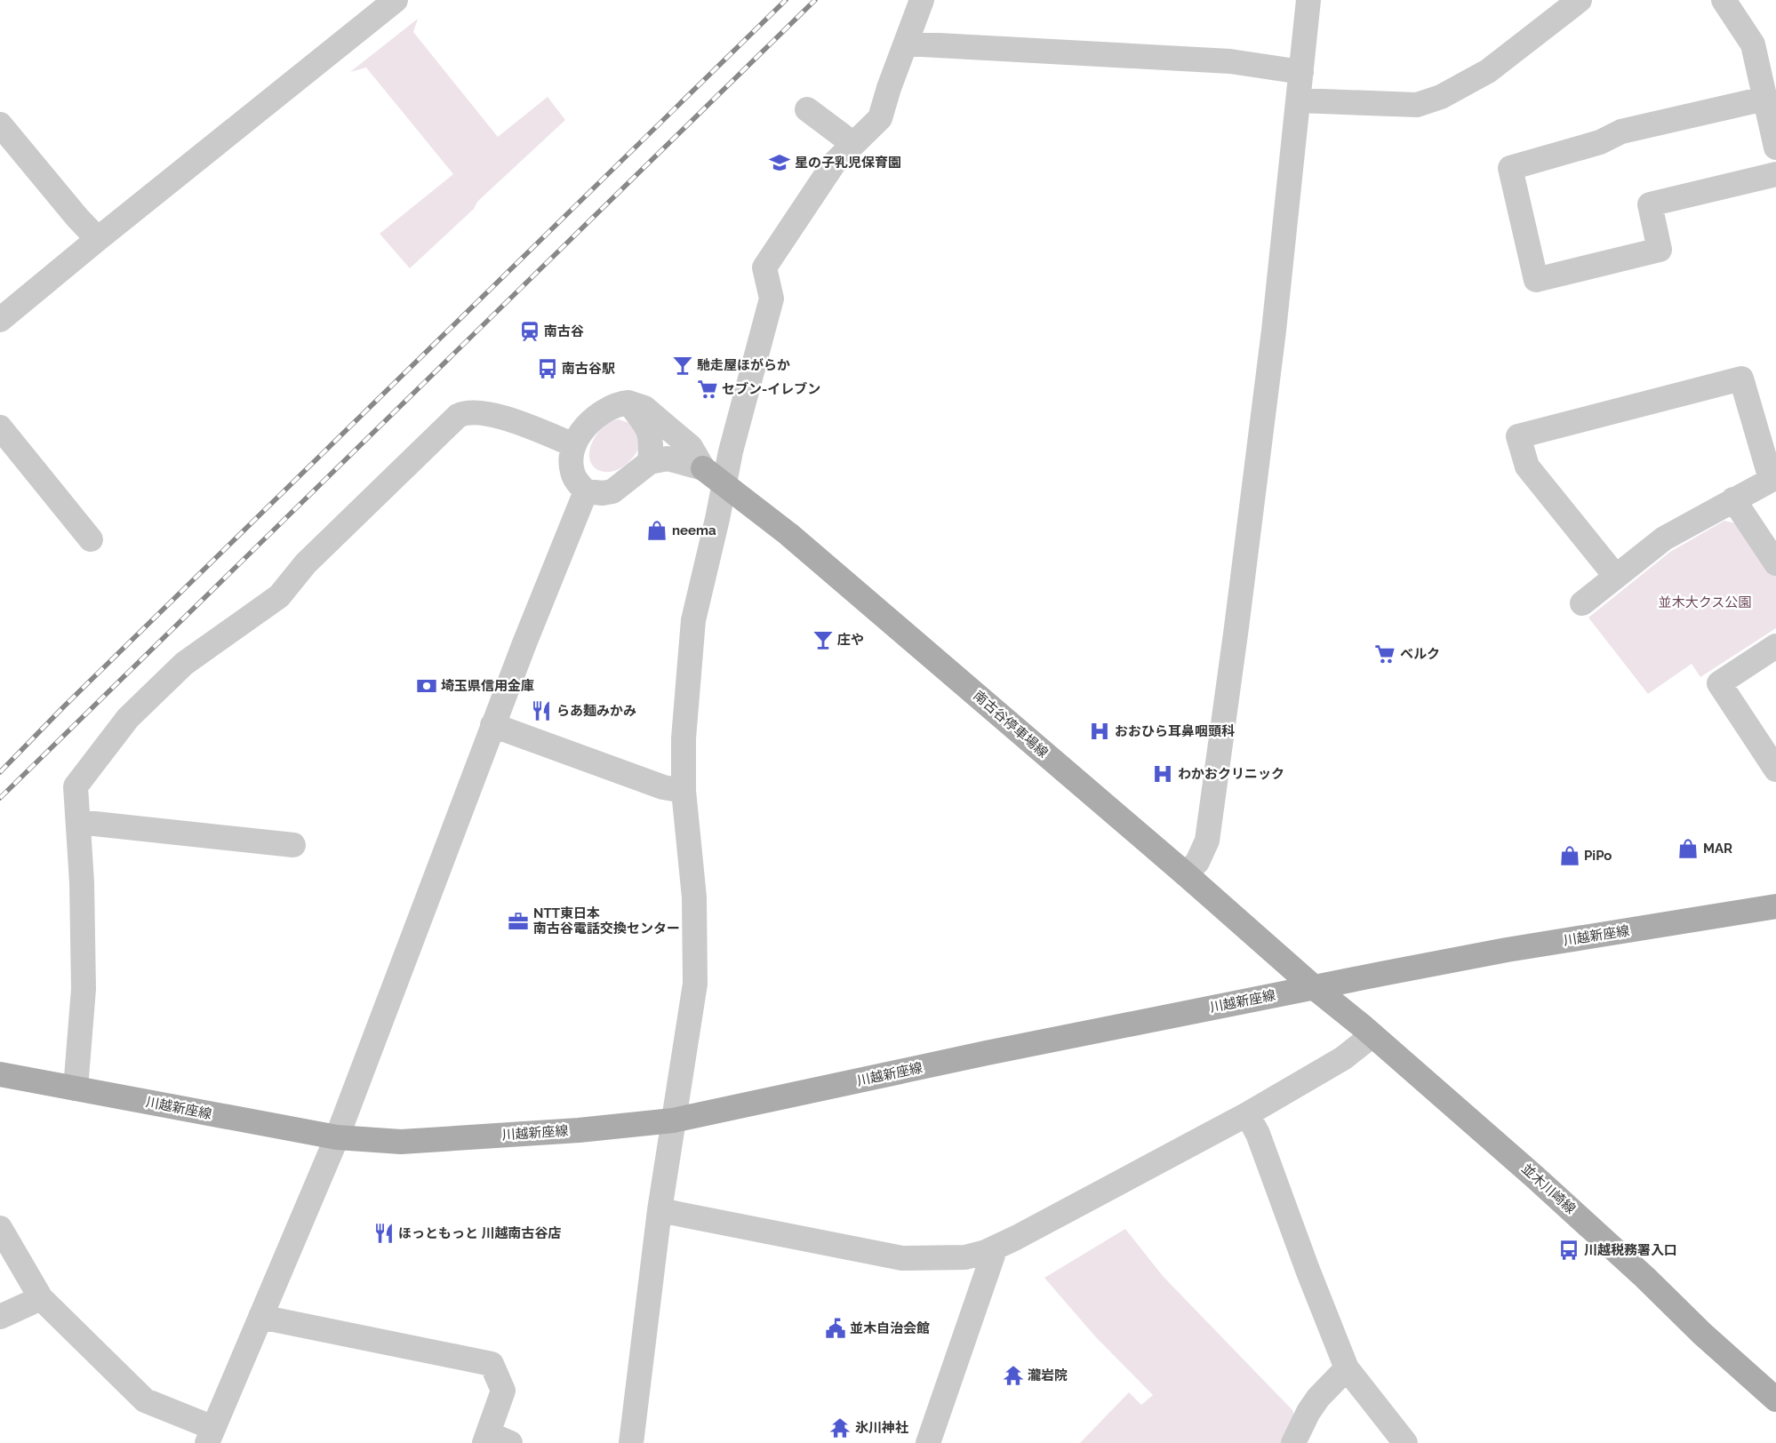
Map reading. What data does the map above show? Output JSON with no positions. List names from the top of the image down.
{
  "streets": {
    "main road": ["南古谷停車場線", "川越新座線", "並木川崎線"]
  },
  "crossings": [
    ["南古谷停車場線", "川越新座線"],
    ["南古谷停車場線", "並木川崎線"],
    ["川越新座線", "並木川崎線"]
  ],
  "parks": ["並木大クス公園"],
  "places": {
    "school or university": ["星の子乳児保育園"],
    "station": ["南古谷"],
    "bar": ["馳走屋ほがらか", "庄や"],
    "bus stop": ["南古谷駅", "川越税務署入口"],
    "supermarket": ["セブン-イレブン", "ベルク"],
    "shop": ["neema", "MAR", "PiPo"],
    "bank": ["埼玉県信用金庫"],
    "restaurant": ["らあ麺みかみ", "ほっともっと 川越南古谷店"],
    "hospital": ["おおひら耳鼻咽頭科", "わかおクリニック"],
    "office": ["NTT東日本 南古谷電話交換センター"],
    "public building": ["並木自治会館"],
    "temple": ["瀧岩院", "氷川神社"]
  }
}
